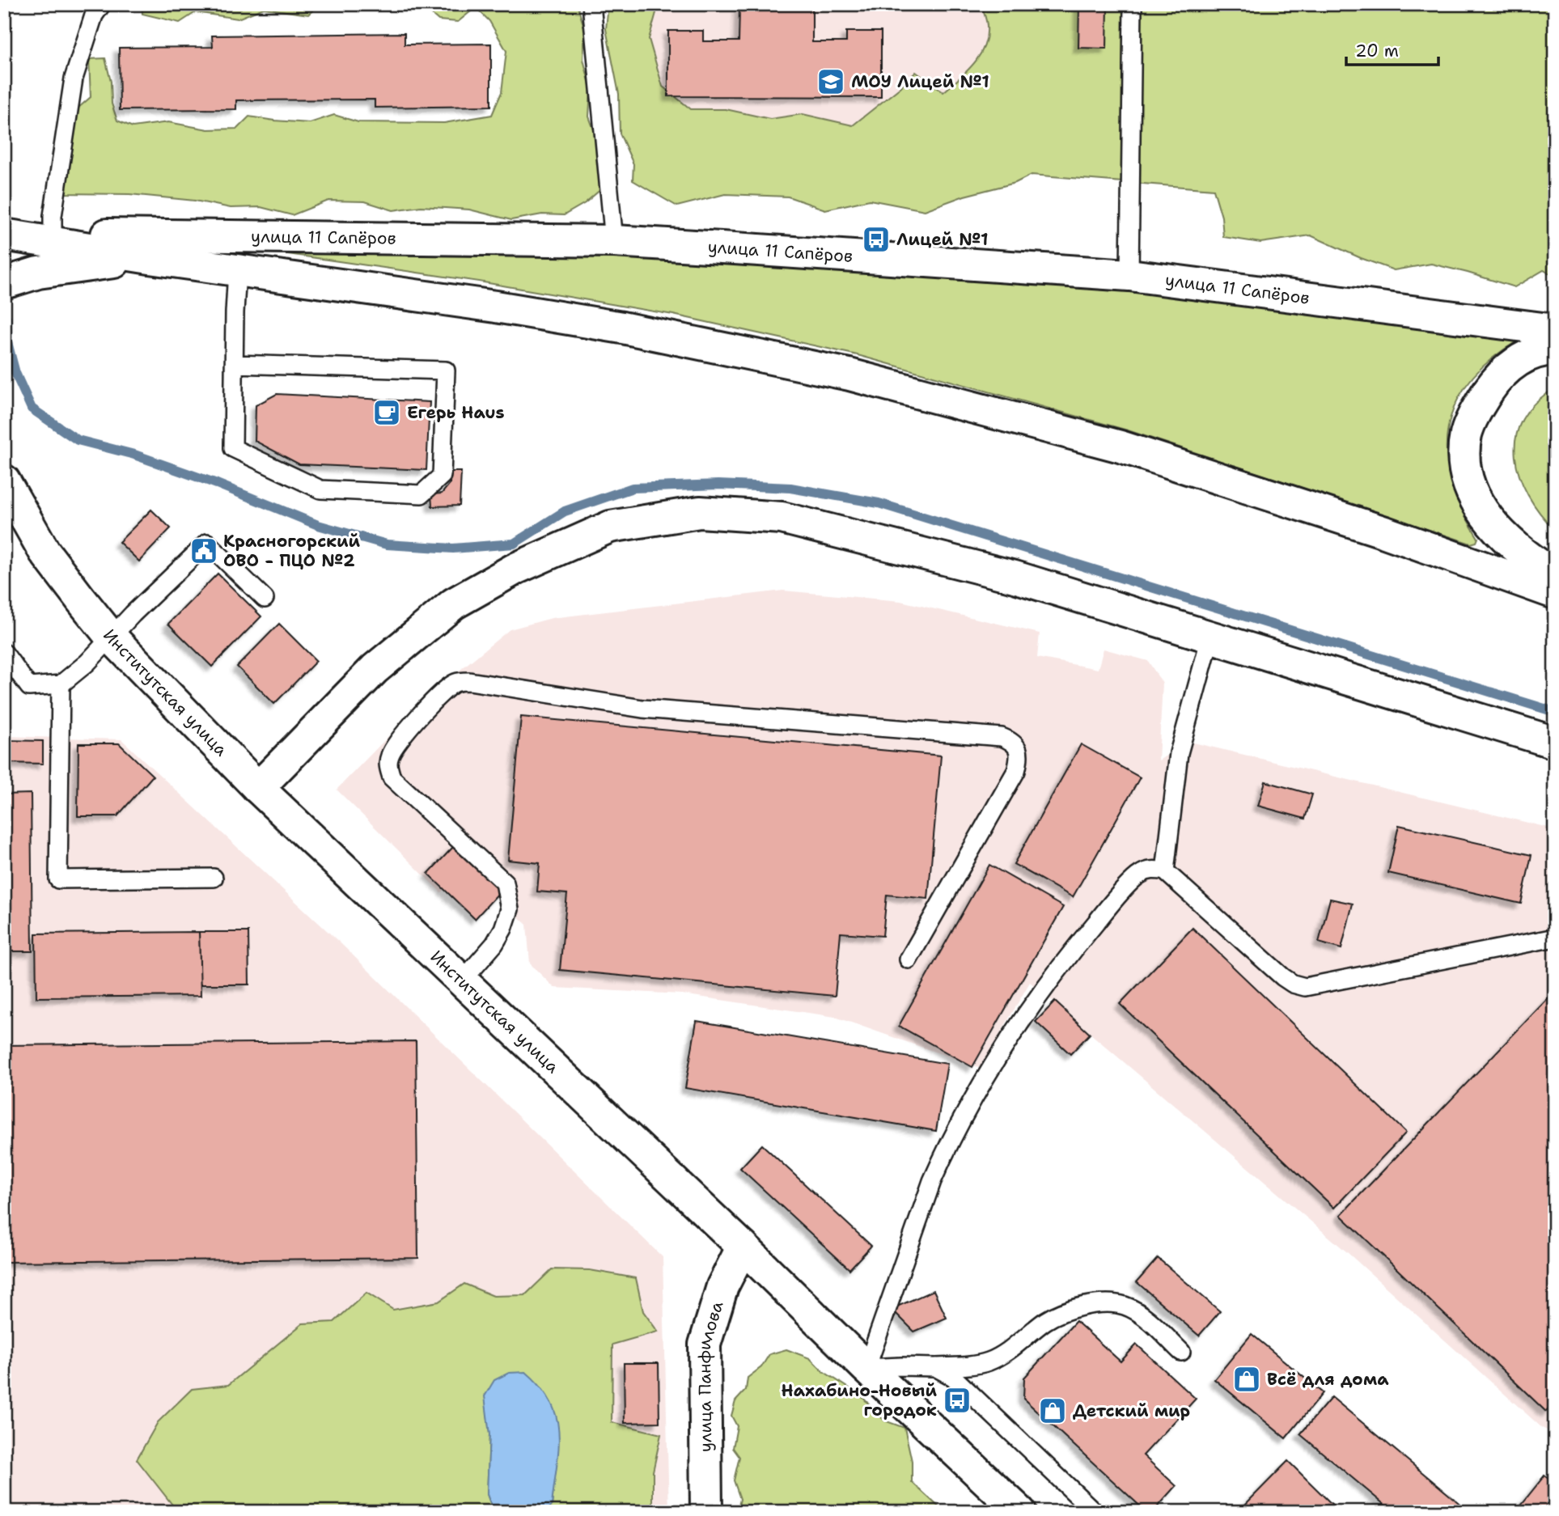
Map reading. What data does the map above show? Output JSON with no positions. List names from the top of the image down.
{
  "streets": {
    "street": ["улица 11 Сапёров", "Институтская улица", "улица Панфилова"]
  },
  "crossings": [
    ["Институтская улица", "улица Панфилова"]
  ],
  "places": {
    "school or university": ["МОУ Лицей №1"],
    "bus stop": ["Лицей №1", "Нахабино-Новый городок"],
    "cafe": ["Егерь Haus"],
    "public building": ["Красногорский ОВО - ПЦО №2"],
    "shop": ["Всё для дома", "Детский мир"]
  },
  "scale_bar": "20 m"
}
